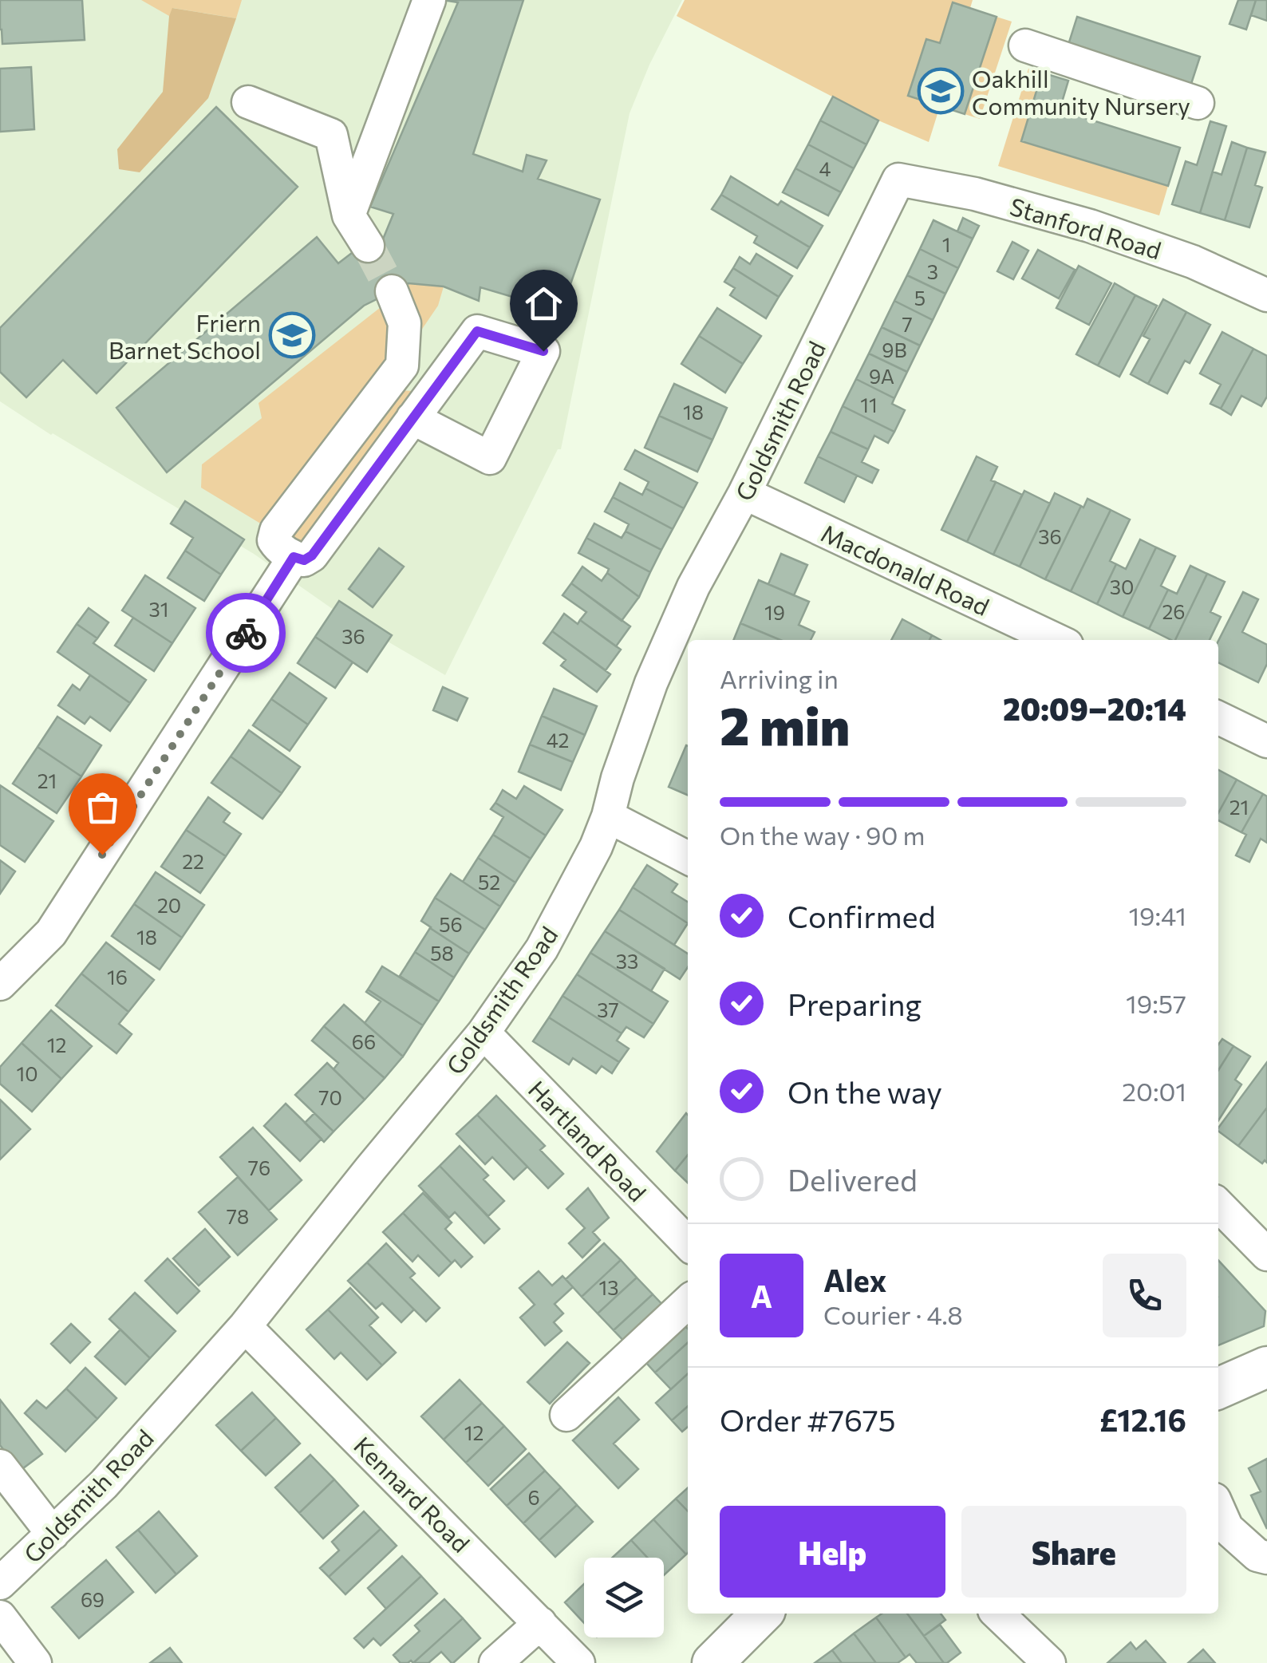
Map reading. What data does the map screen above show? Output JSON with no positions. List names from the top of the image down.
{
  "streets": {
    "street": [
      "Stanford Road",
      "Goldsmith Road",
      "Macdonald Road",
      "Hartland Road",
      "Kennard Road"
    ]
  },
  "crossings": [
    ["Stanford Road", "Goldsmith Road"],
    ["Goldsmith Road", "Macdonald Road"],
    ["Goldsmith Road", "Hartland Road"],
    ["Goldsmith Road", "Kennard Road"]
  ],
  "places": {
    "school or university": ["Oakhill Community Nursery", "Friern Barnet School"]
  },
  "house_numbers": [
    "4",
    "1",
    "3",
    "5",
    "7",
    "9B",
    "9A",
    "11",
    "18",
    "36",
    "30",
    "31",
    "26",
    "19",
    "36",
    "42",
    "21",
    "21",
    "22",
    "52",
    "20",
    "56",
    "18",
    "58",
    "33",
    "16",
    "37",
    "66",
    "12",
    "10",
    "70",
    "76",
    "78",
    "13",
    "12",
    "6",
    "69"
  ],
  "page": {
    "heading": ["2 min", "Arriving in", "20:09–20:14"],
    "panel": [
      "Alex",
      "Courier · 4.8",
      "Order #7675",
      "£12.16"
    ],
    "bar": "On the way · 90 m",
    "list": [
      ["Confirmed", "19:41"],
      ["Preparing", "19:57"],
      ["On the way", "20:01"],
      "Delivered"
    ],
    "round": "A",
    "buttons": ["Help", "Share"]
  }
}
